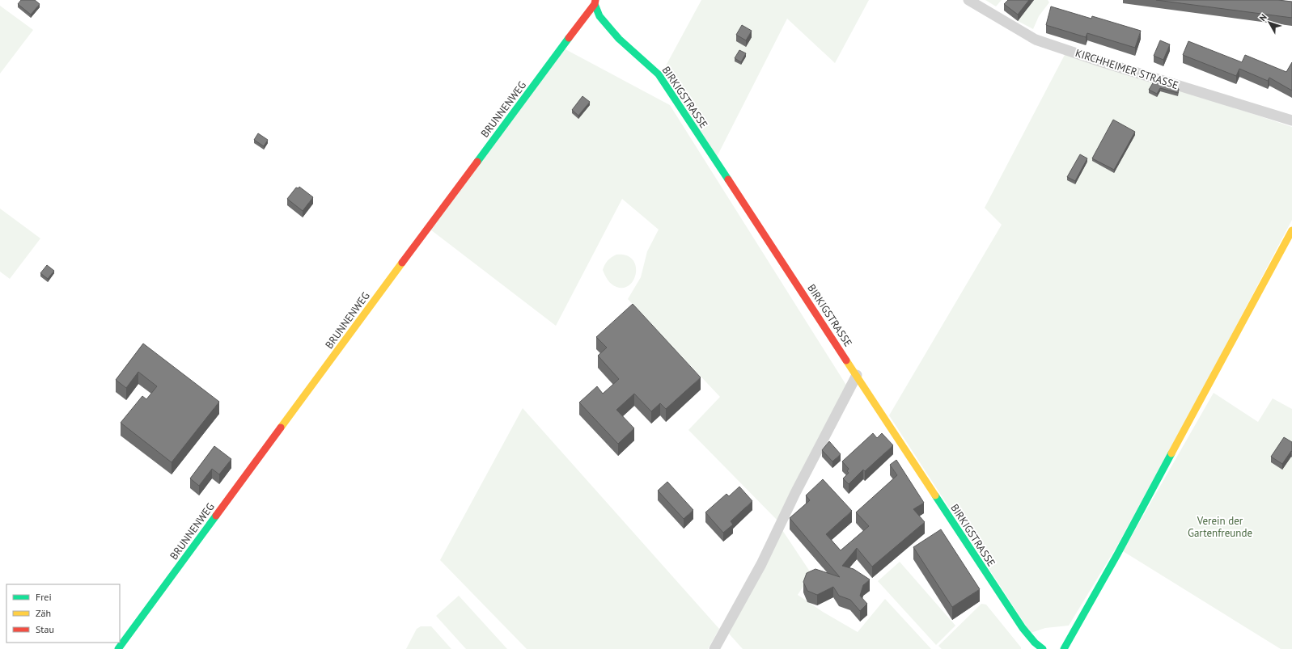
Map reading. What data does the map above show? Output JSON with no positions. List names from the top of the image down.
{
  "streets": {
    "street": ["KIRCHHEIMER STRASSE", "BIRKIGSTRASSE", "BRUNNENWEG"]
  },
  "crossings": [
    ["BIRKIGSTRASSE", "BRUNNENWEG"]
  ],
  "parks": ["Verein der Gartenfreunde"],
  "legend": ["Frei", "Zäh", "Stau"],
  "north": "top left"
}
